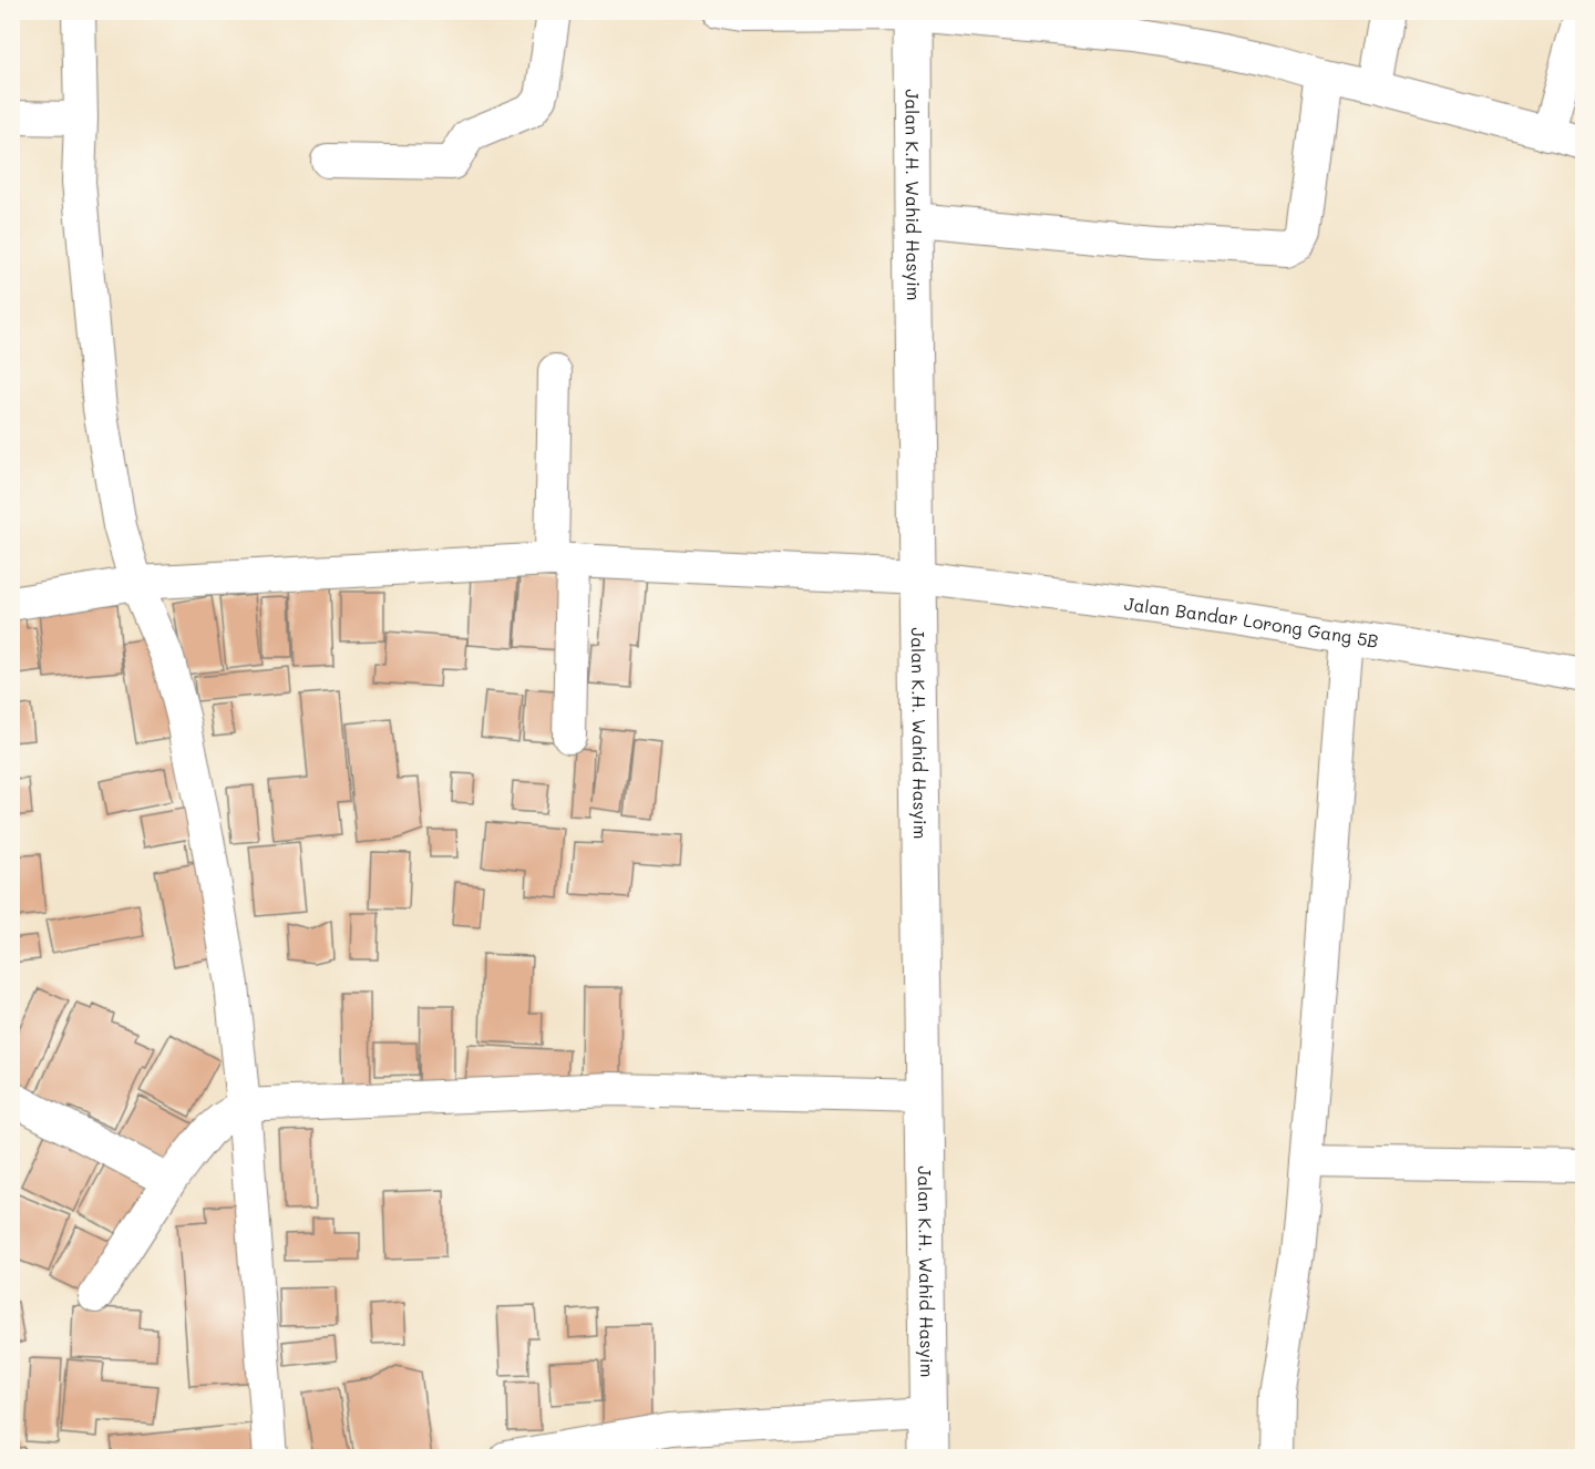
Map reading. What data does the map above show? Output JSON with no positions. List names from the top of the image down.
{
  "streets": {
    "main road": ["Jalan K.H. Wahid Hasyim"],
    "street": ["Jalan Bandar Lorong Gang 5B"]
  },
  "crossings": [
    ["Jalan K.H. Wahid Hasyim", "Jalan Bandar Lorong Gang 5B"]
  ]
}
